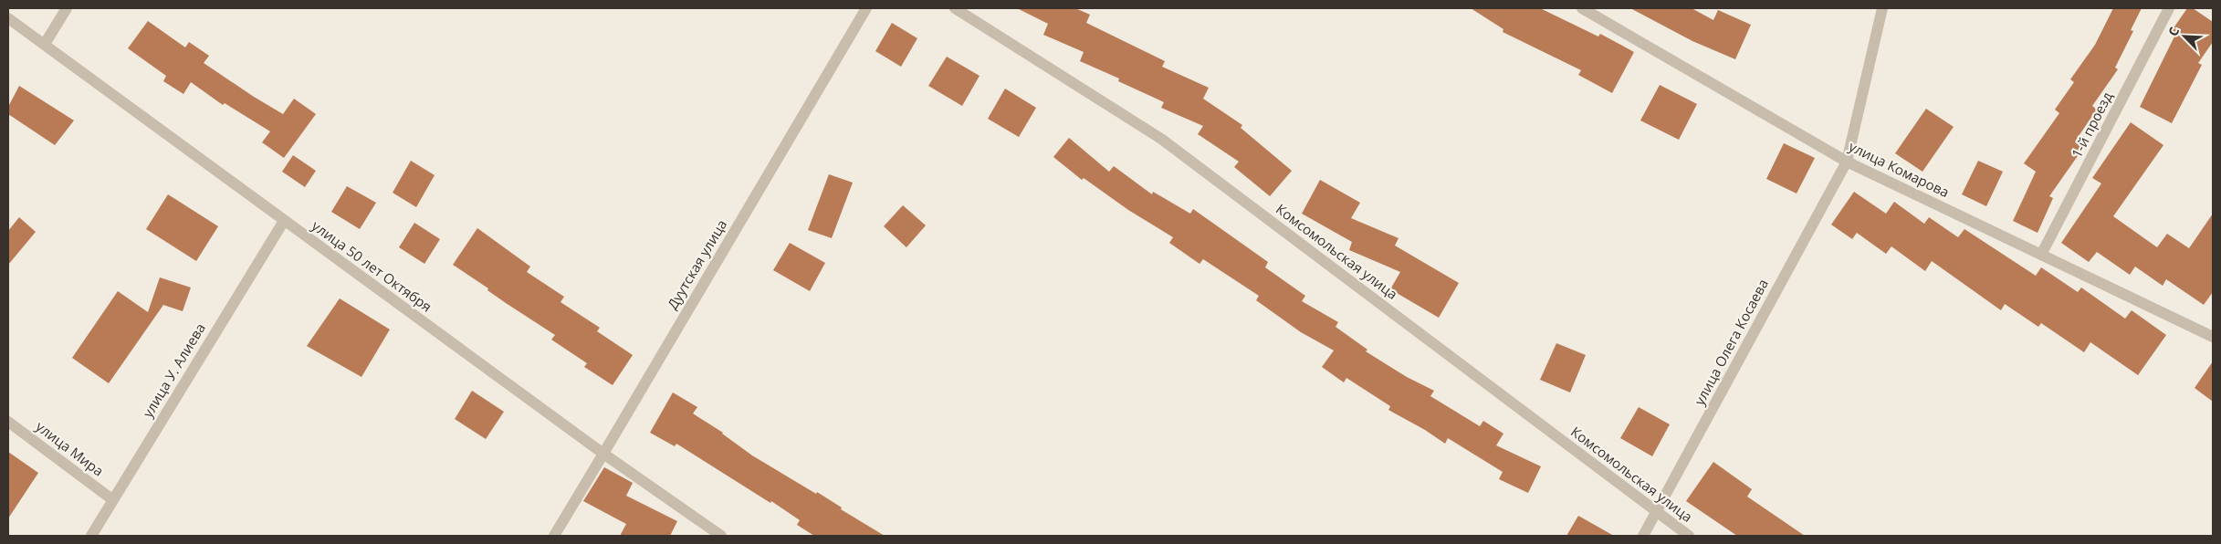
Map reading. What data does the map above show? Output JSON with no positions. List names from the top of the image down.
{
  "streets": {
    "street": [
      "1-й проезд",
      "улица Комарова",
      "Комсомольская улица",
      "Дуутская улица",
      "улица 50 лет Октября",
      "улица Олега Косаева",
      "улица У. Алиева",
      "улица Мира"
    ]
  },
  "crossings": [
    ["1-й проезд", "улица Комарова"],
    ["улица Комарова", "улица Олега Косаева"],
    ["Комсомольская улица", "улица Олега Косаева"],
    ["Дуутская улица", "улица 50 лет Октября"],
    ["улица 50 лет Октября", "улица У. Алиева"],
    ["улица У. Алиева", "улица Мира"]
  ],
  "north": "top left"
}
